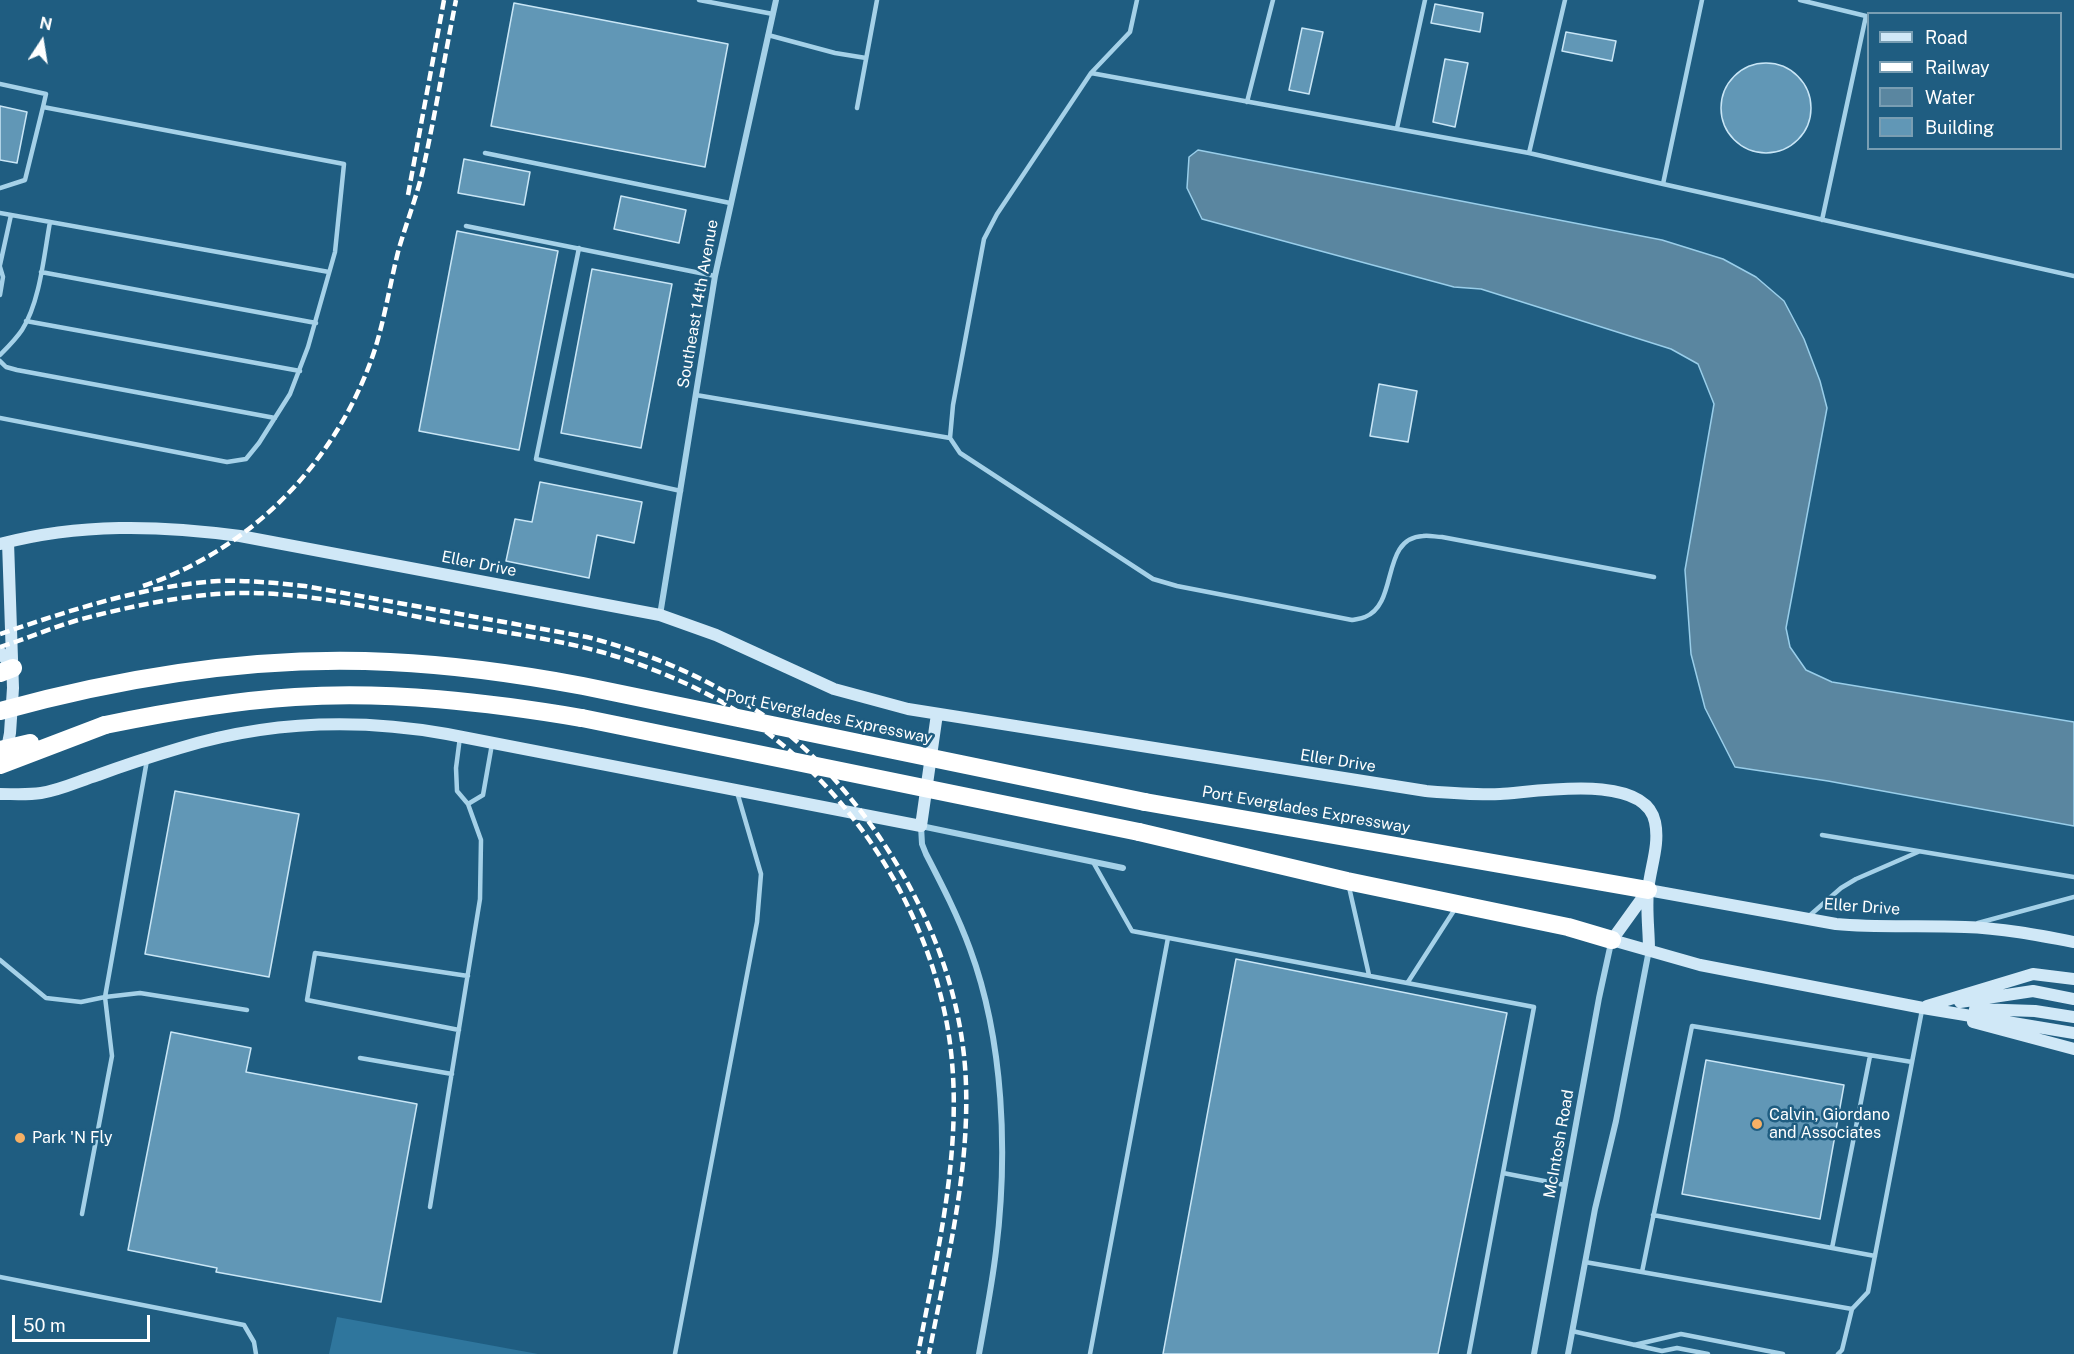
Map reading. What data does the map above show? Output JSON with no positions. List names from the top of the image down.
{
  "streets": {
    "highway": ["Port Everglades Expressway"],
    "street": ["Southeast 14th Avenue", "Eller Drive", "McIntosh Road"]
  },
  "crossings": [
    ["Southeast 14th Avenue", "Eller Drive"],
    ["Eller Drive", "Port Everglades Expressway"],
    ["Eller Drive", "McIntosh Road"]
  ],
  "places": ["Calvin, Giordano and Associates", "Park 'N Fly"],
  "legend": [
    "Road",
    "Railway",
    "Water",
    "Building"
  ],
  "scale_bar": "50 m",
  "north": "top"
}
